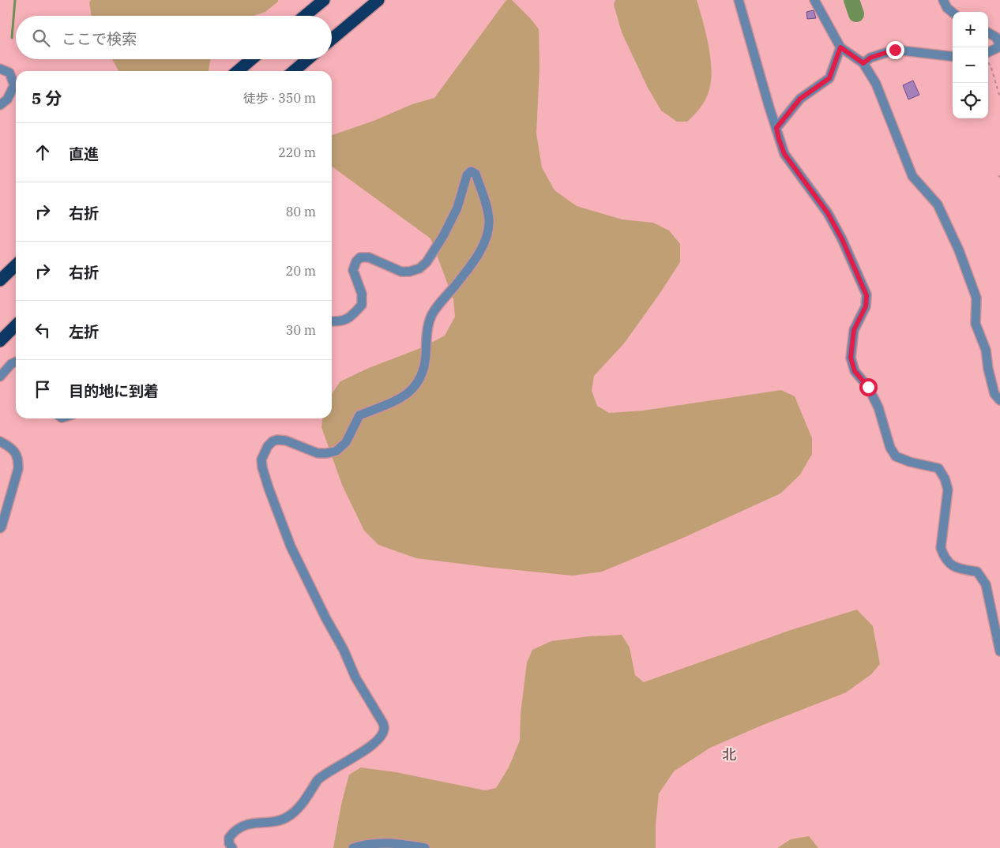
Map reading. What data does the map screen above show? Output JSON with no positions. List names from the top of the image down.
{
  "districts": ["北"],
  "page": {
    "map_buttons": ["+", "−"],
    "search": "ここで検索",
    "heading": ["5 分", "徒歩 · 350 m"],
    "list": [
      ["直進", "220 m"],
      ["右折", "80 m"],
      ["右折", "20 m"],
      ["左折", "30 m"],
      "目的地に到着"
    ]
  }
}
